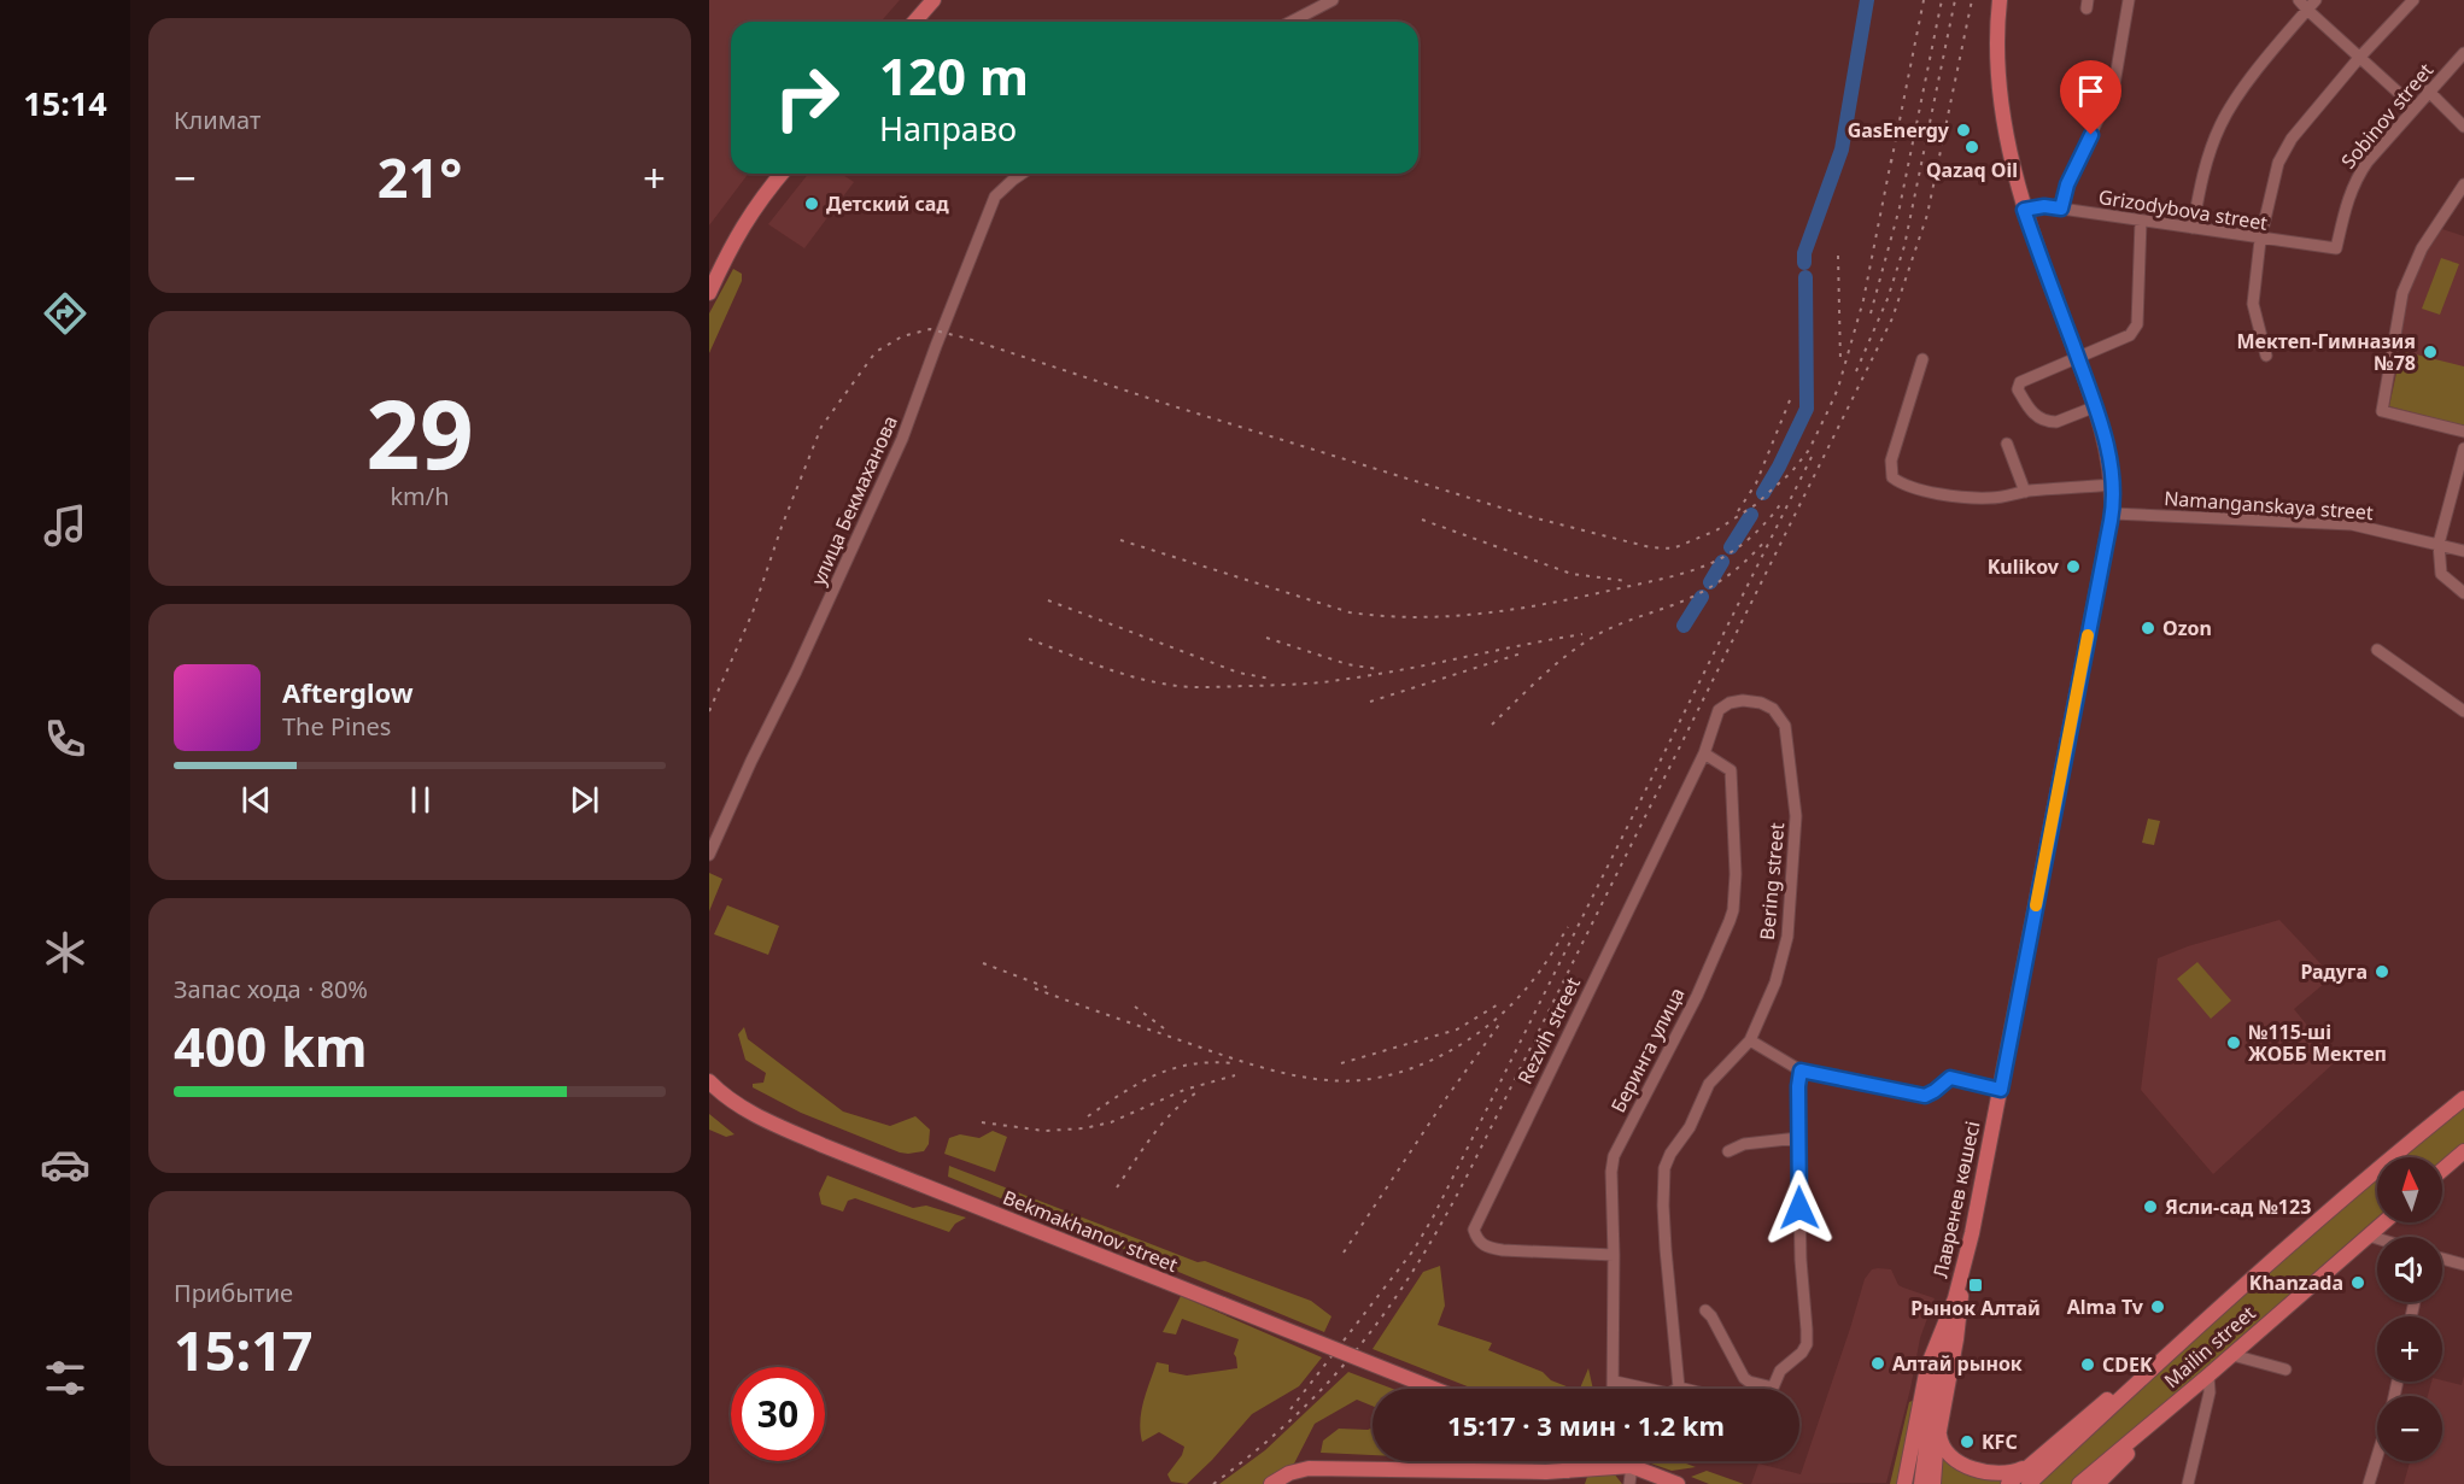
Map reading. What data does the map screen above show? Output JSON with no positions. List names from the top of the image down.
{
  "streets": {
    "main road": ["Лавренев көшесі", "Bekmakhanov street", "Mailin street"],
    "street": [
      "Sobinov street",
      "Grizodybova street",
      "улица Бекмаханова",
      "Namanganskaya street",
      "Bering street",
      "Rezvih street",
      "Беринга улица"
    ]
  },
  "crossings": [
    ["Sobinov street", "Grizodybova street"],
    ["Grizodybova street", "Лавренев көшесі"],
    ["Namanganskaya street", "Лавренев көшесі"],
    ["Bering street", "Rezvih street"],
    ["Rezvih street", "Беринга улица"]
  ],
  "places": {
    "other": [
      "GasEnergy",
      "Qazaq Oil",
      "Детский сад",
      "Мектеп-Гимназия №78",
      "Kulikov",
      "Ozon",
      "Радуга",
      "№115-ші ЖОББ Мектеп",
      "Ясли-сад №123",
      "Khanzada",
      "Alma Tv",
      "Алтай рынок",
      "CDEK",
      "KFC"
    ],
    "transit": ["Рынoк Алтай"]
  },
  "north": "top",
  "page": {
    "tabs": "15:14",
    "tile": [
      "Климат",
      ["29", "km/h"],
      ["Запас хода · 80%", "400 km"],
      ["Прибытие", "15:17"]
    ],
    "turn": ["120 m", "Направо"],
    "heat": ["−", "21°", "+"],
    "song": ["Afterglow", "The Pines"],
    "map_buttons": ["+", "−"],
    "limit": "30",
    "trip": "15:17 · 3 мин · 1.2 km"
  }
}
